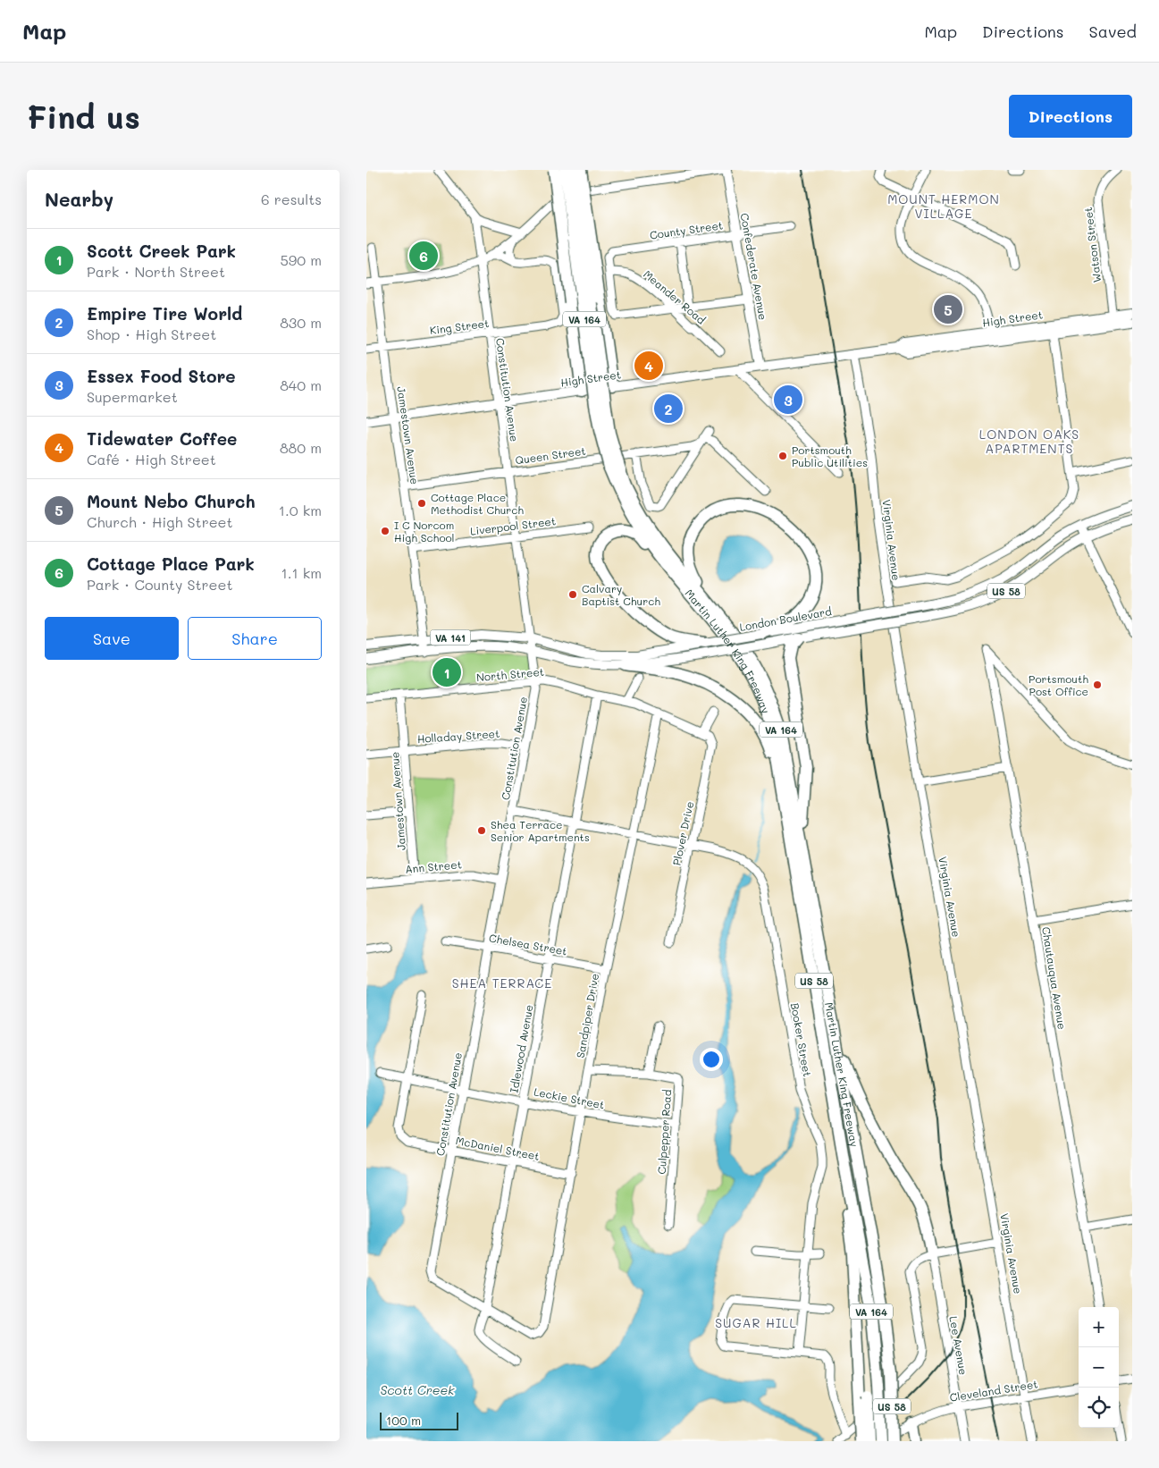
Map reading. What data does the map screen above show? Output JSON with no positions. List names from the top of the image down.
{
  "streets": {
    "highway": ["VA 164", "US 58", "Martin Luther King Freeway"],
    "main road": [
      "Confederate Avenue",
      "High Street",
      "London Boulevard",
      "VA 141"
    ],
    "street": [
      "County Street",
      "Watson Street",
      "Meander Road",
      "King Street",
      "Constitution Avenue",
      "Jamestown Avenue",
      "Queen Street",
      "Liverpool Street",
      "Virginia Avenue",
      "North Street",
      "Holladay Street",
      "Plover Drive",
      "Ann Street",
      "Chelsea Street",
      "Chautauqua Avenue",
      "Sandpiper Drive",
      "Booker Street",
      "Idlewood Avenue",
      "Leckie Street",
      "Culpepper Road",
      "McDaniel Street",
      "Lee Avenue",
      "Cleveland Street"
    ]
  },
  "crossings": [
    ["County Street", "Confederate Avenue"],
    ["County Street", "Meander Road"],
    ["Watson Street", "High Street"],
    ["Confederate Avenue", "High Street"],
    ["High Street", "Constitution Avenue"],
    ["High Street", "Jamestown Avenue"],
    ["High Street", "Virginia Avenue"],
    ["VA 164", "US 58"],
    ["VA 164", "Martin Luther King Freeway"],
    ["VA 164", "Cleveland Street"],
    ["King Street", "Constitution Avenue"],
    ["King Street", "Jamestown Avenue"],
    ["Constitution Avenue", "Queen Street"],
    ["Constitution Avenue", "Liverpool Street"],
    ["Constitution Avenue", "London Boulevard"],
    ["Constitution Avenue", "North Street"],
    ["Constitution Avenue", "Holladay Street"],
    ["Constitution Avenue", "Ann Street"],
    ["Constitution Avenue", "Chelsea Street"],
    ["Constitution Avenue", "Sandpiper Drive"],
    ["Constitution Avenue", "Booker Street"],
    ["Constitution Avenue", "Idlewood Avenue"],
    ["Constitution Avenue", "Leckie Street"],
    ["Constitution Avenue", "McDaniel Street"],
    ["Jamestown Avenue", "Queen Street"],
    ["Jamestown Avenue", "Liverpool Street"],
    ["Jamestown Avenue", "London Boulevard"],
    ["Jamestown Avenue", "North Street"],
    ["Jamestown Avenue", "Holladay Street"],
    ["Jamestown Avenue", "Ann Street"],
    ["Virginia Avenue", "Cleveland Street"],
    ["US 58", "London Boulevard"],
    ["US 58", "Martin Luther King Freeway"],
    ["North Street", "Plover Drive"],
    ["North Street", "Sandpiper Drive"],
    ["North Street", "Idlewood Avenue"],
    ["Plover Drive", "Booker Street"],
    ["Chelsea Street", "Sandpiper Drive"],
    ["Chelsea Street", "Idlewood Avenue"],
    ["Sandpiper Drive", "Booker Street"],
    ["Sandpiper Drive", "Leckie Street"],
    ["Sandpiper Drive", "Culpepper Road"],
    ["Sandpiper Drive", "McDaniel Street"],
    ["Booker Street", "Idlewood Avenue"],
    ["Idlewood Avenue", "Leckie Street"],
    ["Idlewood Avenue", "McDaniel Street"],
    ["Leckie Street", "Culpepper Road"],
    ["Leckie Street", "McDaniel Street"],
    ["Lee Avenue", "Cleveland Street"]
  ],
  "districts": [
    "MOUNT HERMON VILLAGE",
    "LONDON OAKS APARTMENTS",
    "SHEA TERRACE",
    "SUGAR HILL"
  ],
  "water": ["Scott Creek"],
  "places": [
    "Portsmouth Public Utilities",
    "Cottage Place Methodist Church",
    "I C Norcom High School",
    "Calvary Baptist Church",
    "Portsmouth Post Office",
    "Shea Terrace Senior Apartments"
  ],
  "scale_bar": "100 m",
  "page": {
    "header": "Map",
    "nav": ["Map", "Directions", "Saved"],
    "buttons": [
      "Directions",
      ["Save", "Share"]
    ],
    "title": "Find us",
    "heading": ["Nearby", "6 results"],
    "list": [
      {
        "mark": "1",
        "name": "Scott Creek Park",
        "note": "Park · North Street",
        "value": "590 m"
      },
      {
        "mark": "2",
        "name": "Empire Tire World",
        "note": "Shop · High Street",
        "value": "830 m"
      },
      {
        "mark": "3",
        "name": "Essex Food Store",
        "note": "Supermarket",
        "value": "840 m"
      },
      {
        "mark": "4",
        "name": "Tidewater Coffee",
        "note": "Café · High Street",
        "value": "880 m"
      },
      {
        "mark": "5",
        "name": "Mount Nebo Church",
        "note": "Church · High Street",
        "value": "1.0 km"
      },
      {
        "mark": "6",
        "name": "Cottage Place Park",
        "note": "Park · County Street",
        "value": "1.1 km"
      }
    ],
    "pins": [
      "6",
      "5",
      "4",
      "3",
      "2",
      "1"
    ],
    "map_buttons": ["+", "−"],
    "scale": "100 m"
  }
}
